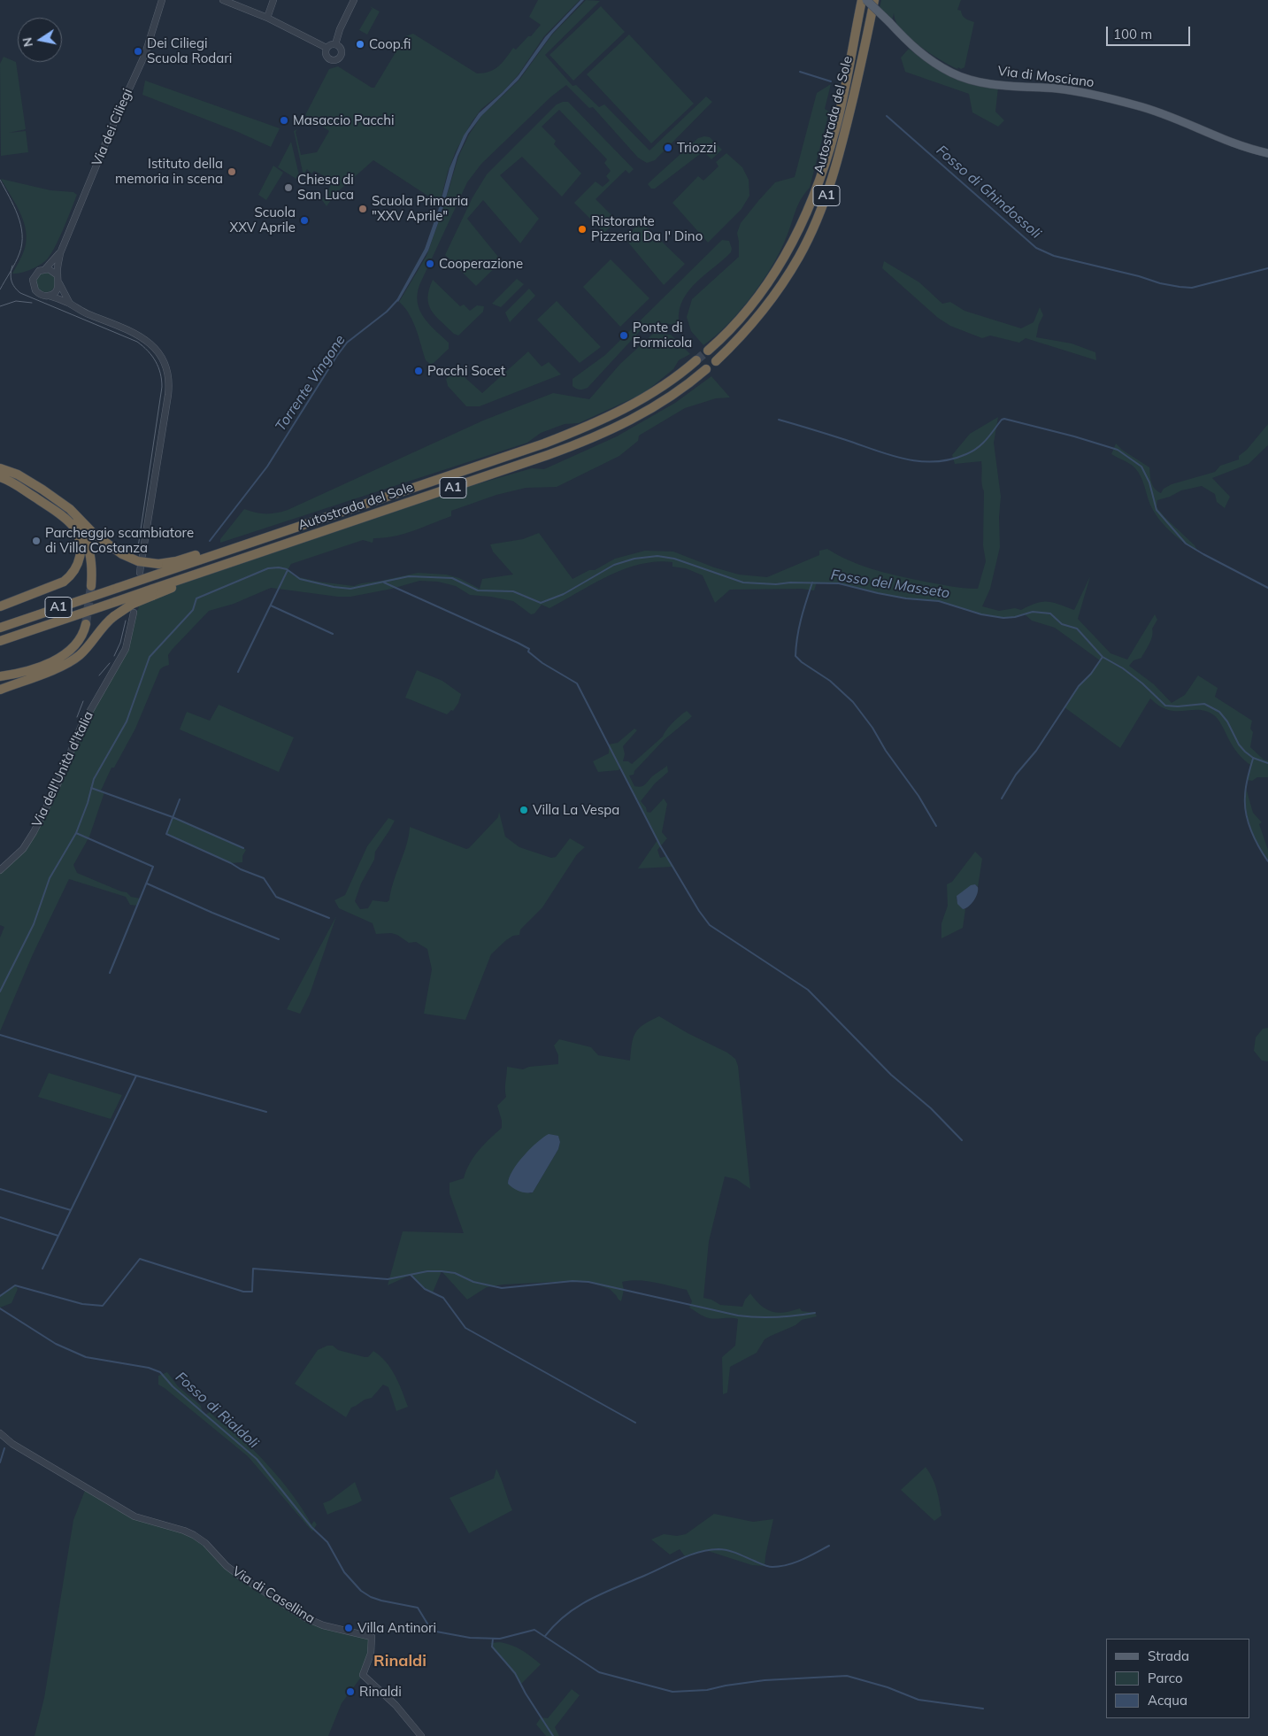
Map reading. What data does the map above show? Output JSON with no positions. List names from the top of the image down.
{
  "streets": {
    "highway": ["Autostrada del Sole", "A1"],
    "main road": ["Via di Mosciano"],
    "street": ["Via dei Ciliegi", "Via dell'Unità d'Italia", "Via di Casellina"]
  },
  "crossings": [
    ["Autostrada del Sole", "A1"]
  ],
  "districts": ["Rinaldi"],
  "water": [
    "Fosso di Ghindossoli",
    "Torrente Vingone",
    "Fosso del Masseto",
    "Fosso di Rialdoli"
  ],
  "places": [
    "Coop.fi",
    "Dei Ciliegi Scuola Rodari",
    "Masaccio Pacchi",
    "Triozzi",
    "Istituto della memoria in scena",
    "Chiesa di San Luca",
    "Scuola Primaria \"XXV Aprile\"",
    "Scuola XXV Aprile",
    "Ristorante Pizzeria Da I' Dino",
    "Cooperazione",
    "Ponte di Formicola",
    "Pacchi Socet",
    "Parcheggio scambiatore di Villa Costanza",
    "Villa La Vespa",
    "Villa Antinori",
    "Rinaldi"
  ],
  "legend": ["Strada", "Parco", "Acqua"],
  "scale_bar": "100 m",
  "north": "left"
}
